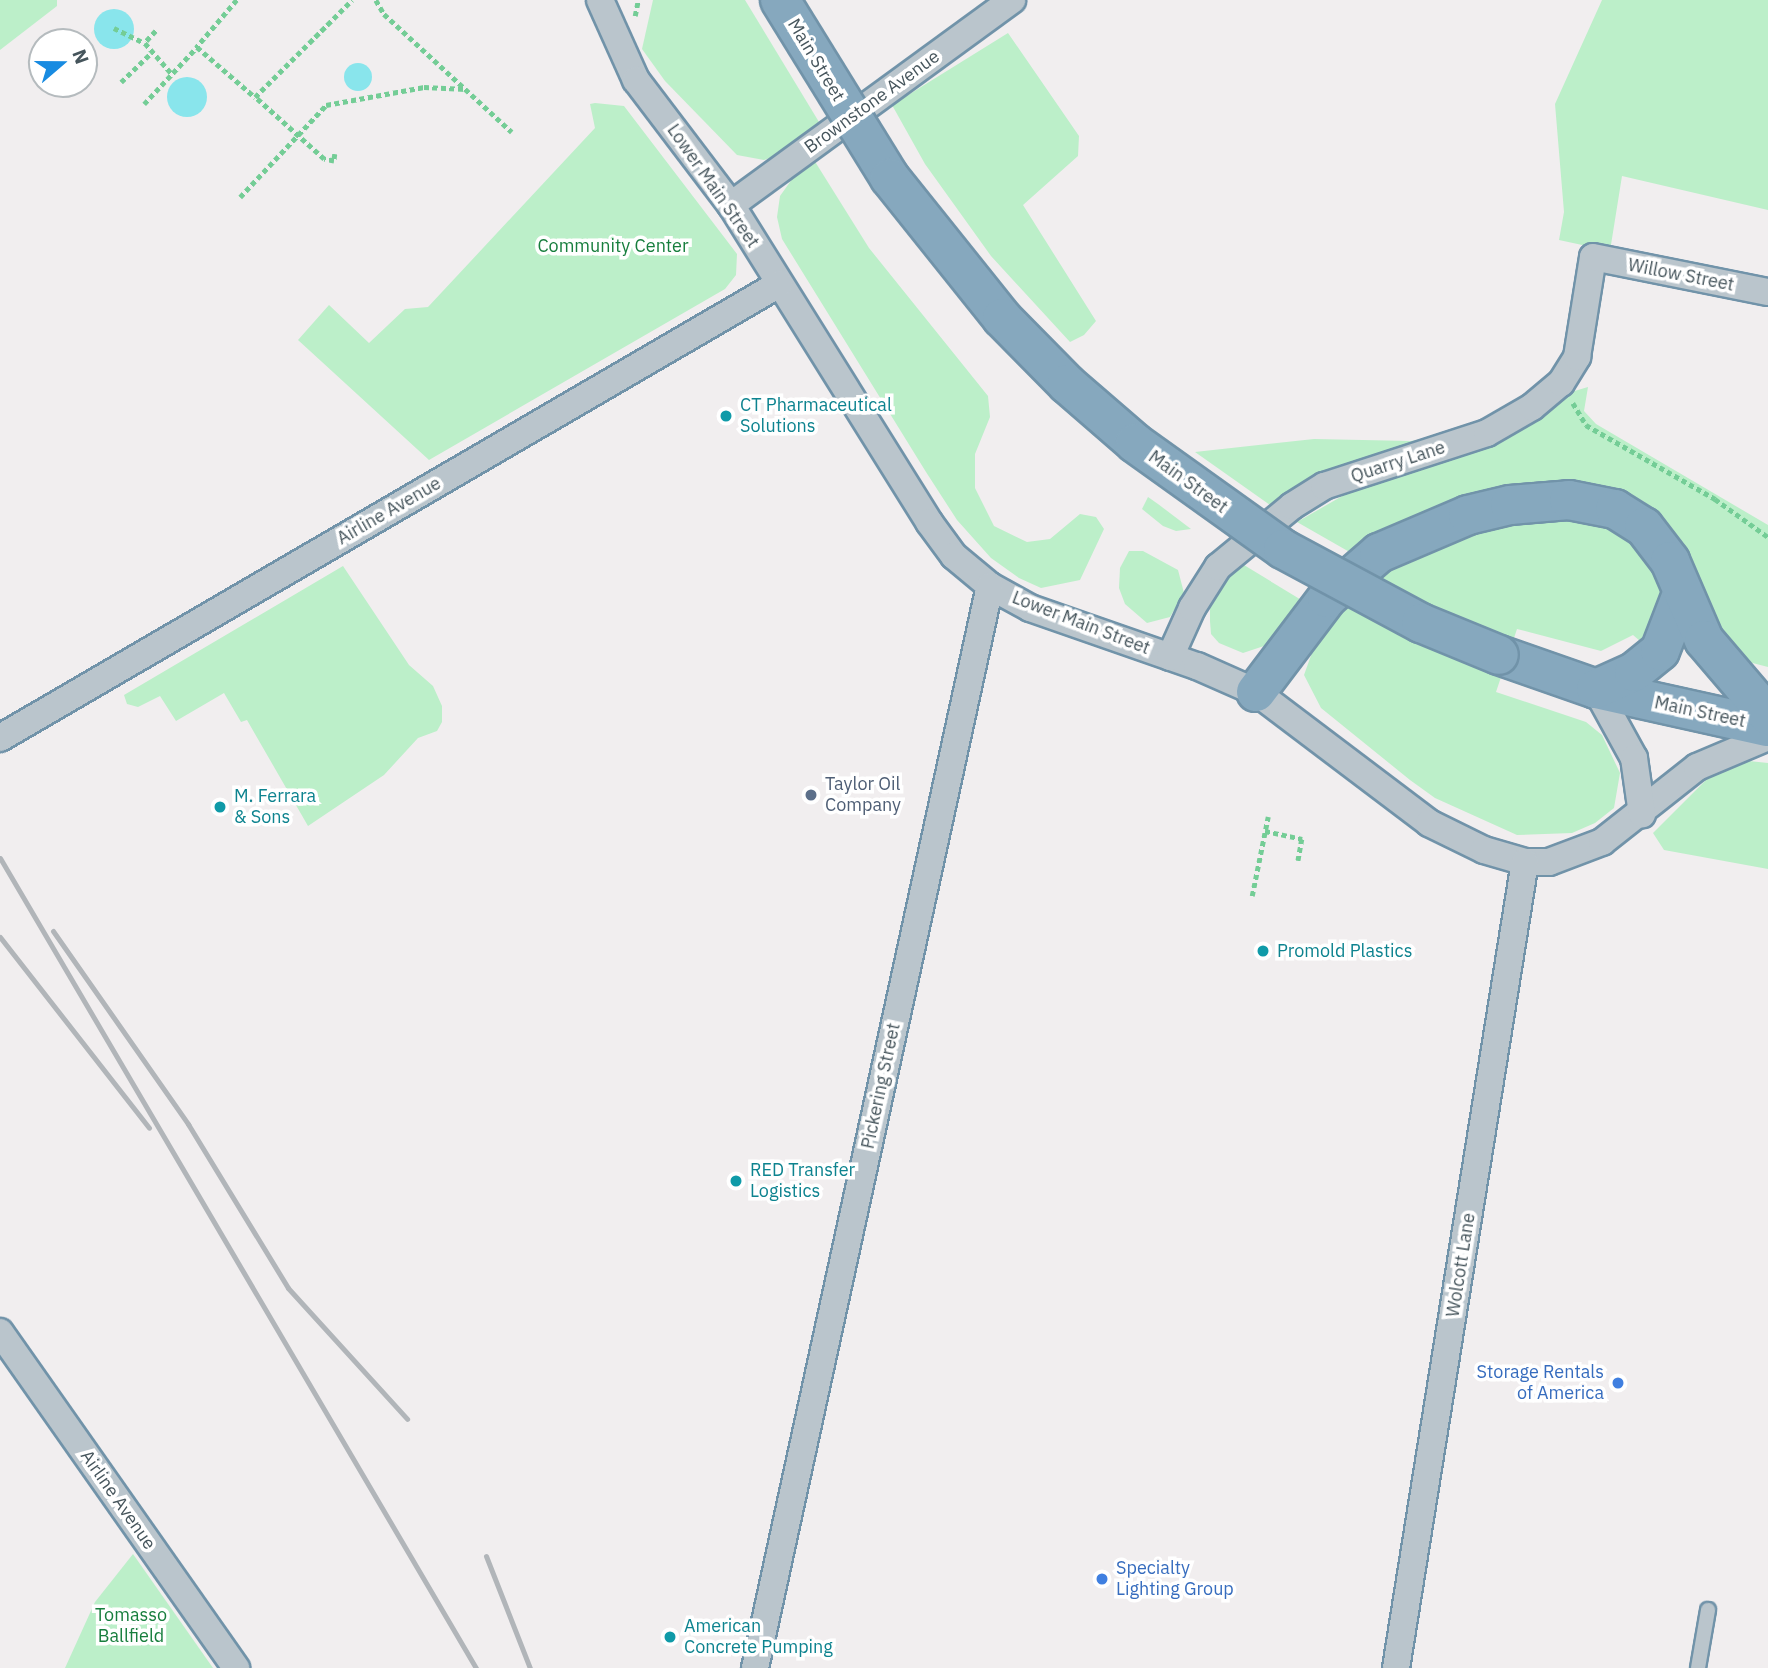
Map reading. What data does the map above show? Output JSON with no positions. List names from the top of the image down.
{
  "streets": {
    "highway": ["Main Street"],
    "street": [
      "Brownstone Avenue",
      "Lower Main Street",
      "Willow Street",
      "Quarry Lane",
      "Airline Avenue",
      "Pickering Street",
      "Wolcott Lane"
    ]
  },
  "crossings": [
    ["Brownstone Avenue", "Lower Main Street"],
    ["Lower Main Street", "Quarry Lane"],
    ["Lower Main Street", "Airline Avenue"],
    ["Lower Main Street", "Pickering Street"],
    ["Lower Main Street", "Wolcott Lane"],
    ["Willow Street", "Quarry Lane"]
  ],
  "parks": ["Community Center", "Tomasso Ballfield"],
  "places": [
    "CT Pharmaceutical Solutions",
    "Taylor Oil Company",
    "M. Ferrara & Sons",
    "Promold Plastics",
    "RED Transfer Logistics",
    "Storage Rentals of America",
    "Specialty Lighting Group",
    "American Concrete Pumping"
  ],
  "north": "right"
}
